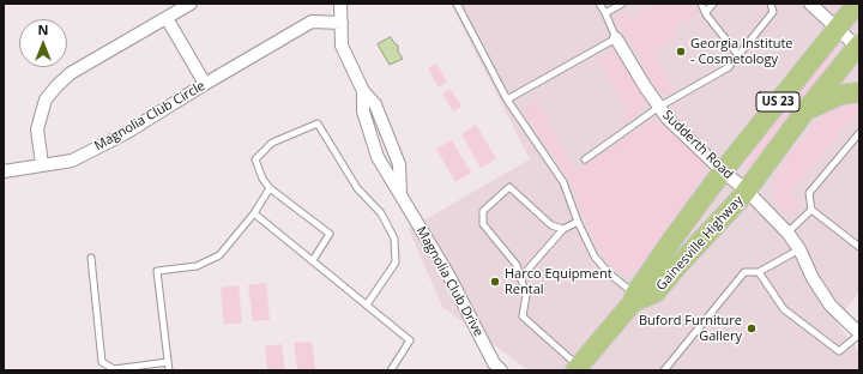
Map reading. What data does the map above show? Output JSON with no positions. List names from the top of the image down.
{
  "streets": {
    "main road": ["US 23", "Gainesville Highway"],
    "street": ["Magnolia Club Circle", "Sudderth Road", "Magnolia Club Drive"]
  },
  "crossings": [
    ["US 23", "Sudderth Road"],
    ["US 23", "Gainesville Highway"],
    ["Magnolia Club Circle", "Magnolia Club Drive"],
    ["Sudderth Road", "Gainesville Highway"]
  ],
  "places": ["Georgia Institute - Cosmetology", "Harco Equipment Rental", "Buford Furniture Gallery"],
  "north": "top"
}
